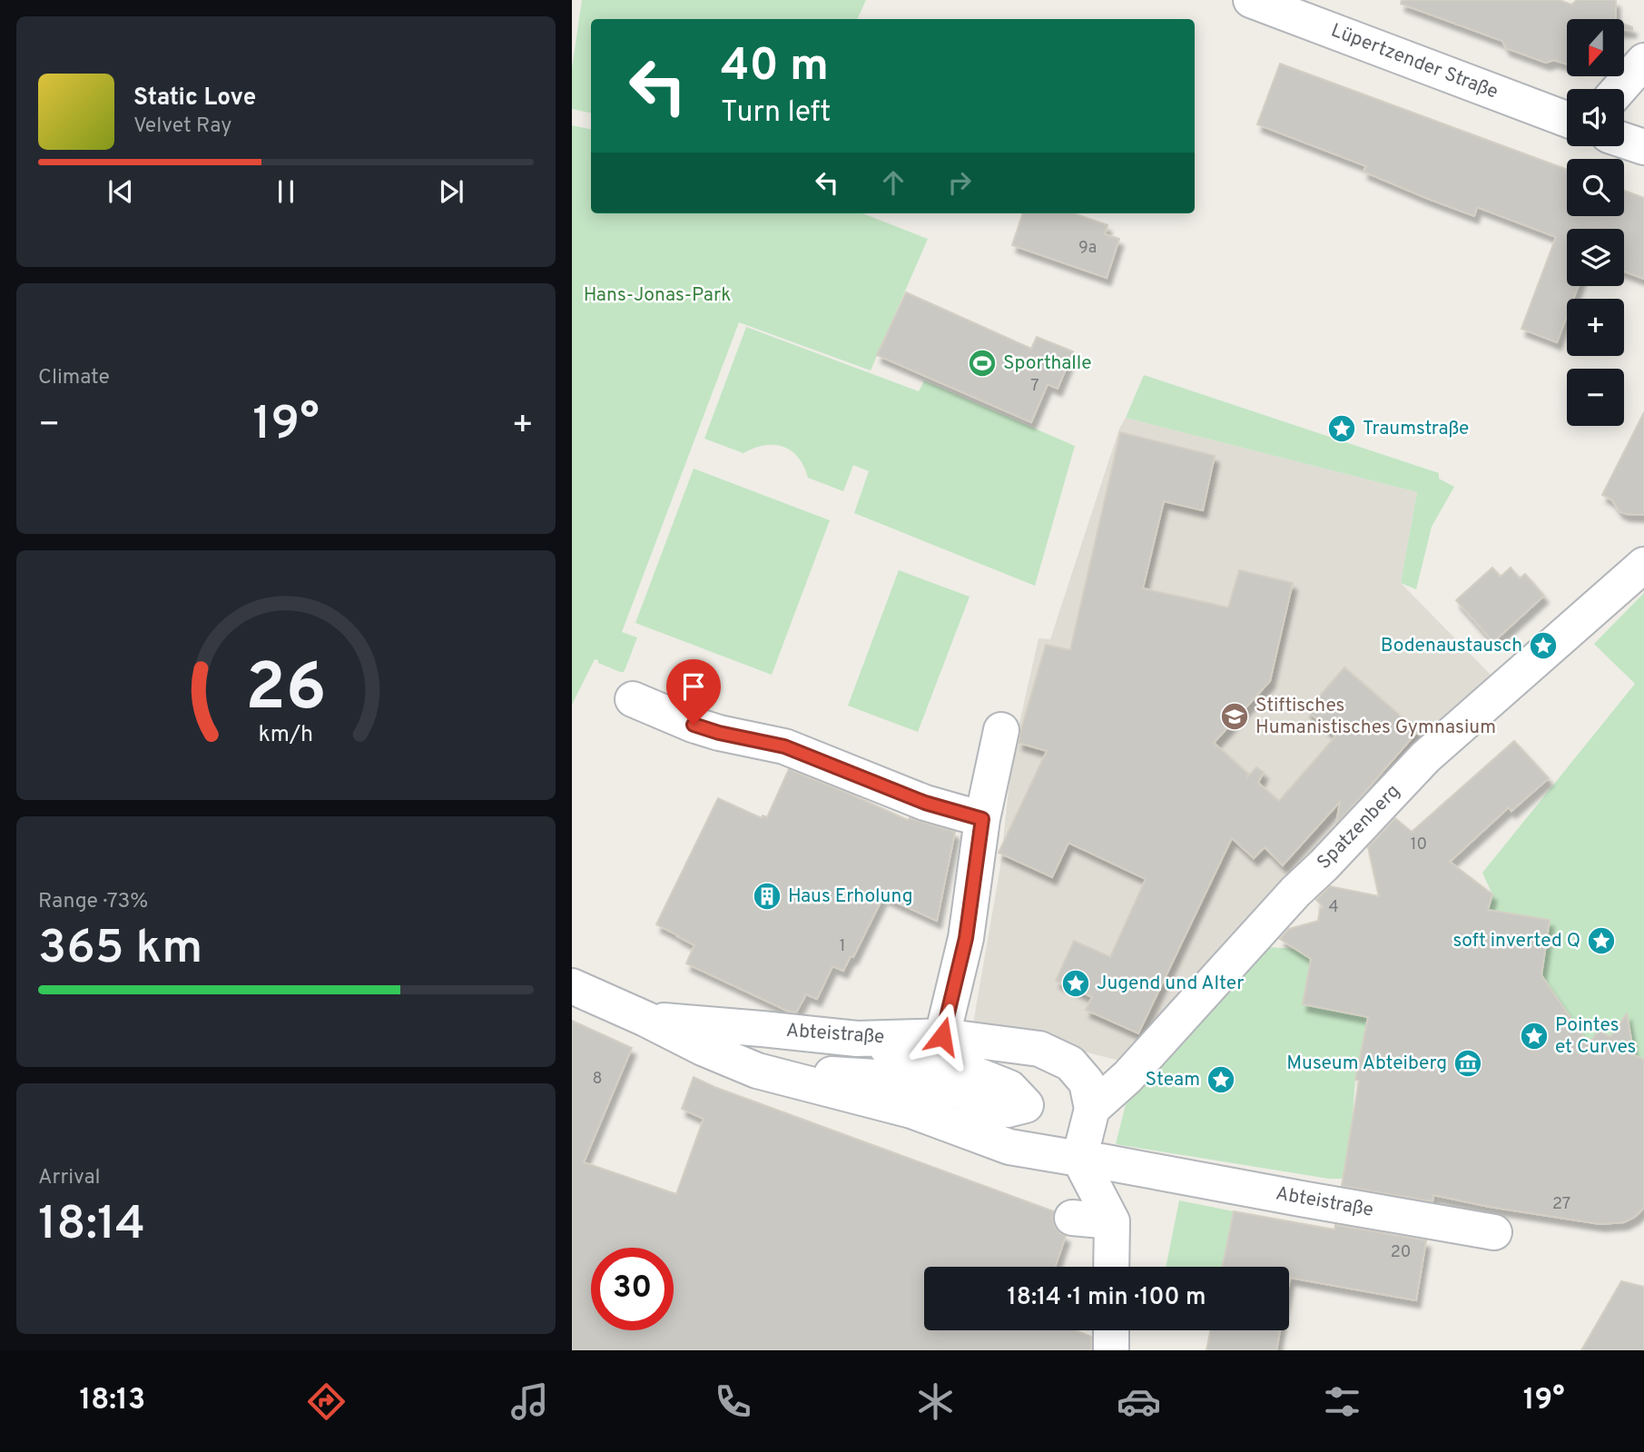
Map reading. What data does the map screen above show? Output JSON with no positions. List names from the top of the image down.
{
  "streets": {
    "street": ["Lüpertzender Straße", "Spatzenberg", "Abteistraße"]
  },
  "crossings": [
    ["Spatzenberg", "Abteistraße"]
  ],
  "parks": ["Hans-Jonas-Park"],
  "places": {
    "sports": ["Sporthalle"],
    "place": [
      "Traumstraße",
      "Bodenaustausch",
      "soft inverted Q",
      "Jugend und Alter",
      "Pointes et Curves",
      "Steam"
    ],
    "school or university": ["Stiftisches Humanistisches Gymnasium"],
    "building": ["Haus Erholung"],
    "museum": ["Museum Abteiberg"]
  },
  "house_numbers": [
    "9a",
    "7",
    "10",
    "4",
    "1",
    "8",
    "27",
    "20"
  ],
  "north": "bottom",
  "page": {
    "map_buttons": ["+", "−"],
    "turn": ["40 m", "Turn left"],
    "song": ["Static Love", "Velvet Ray"],
    "tile": [
      "Climate",
      ["Range · 73%", "365 km"],
      ["Arrival", "18:14"]
    ],
    "heat": ["−", "19°", "+"],
    "limit": "30",
    "trip": "18:14 · 1 min · 100 m",
    "tabs": ["18:13", "19°"],
    "gauge": ["26", "km/h"]
  }
}
